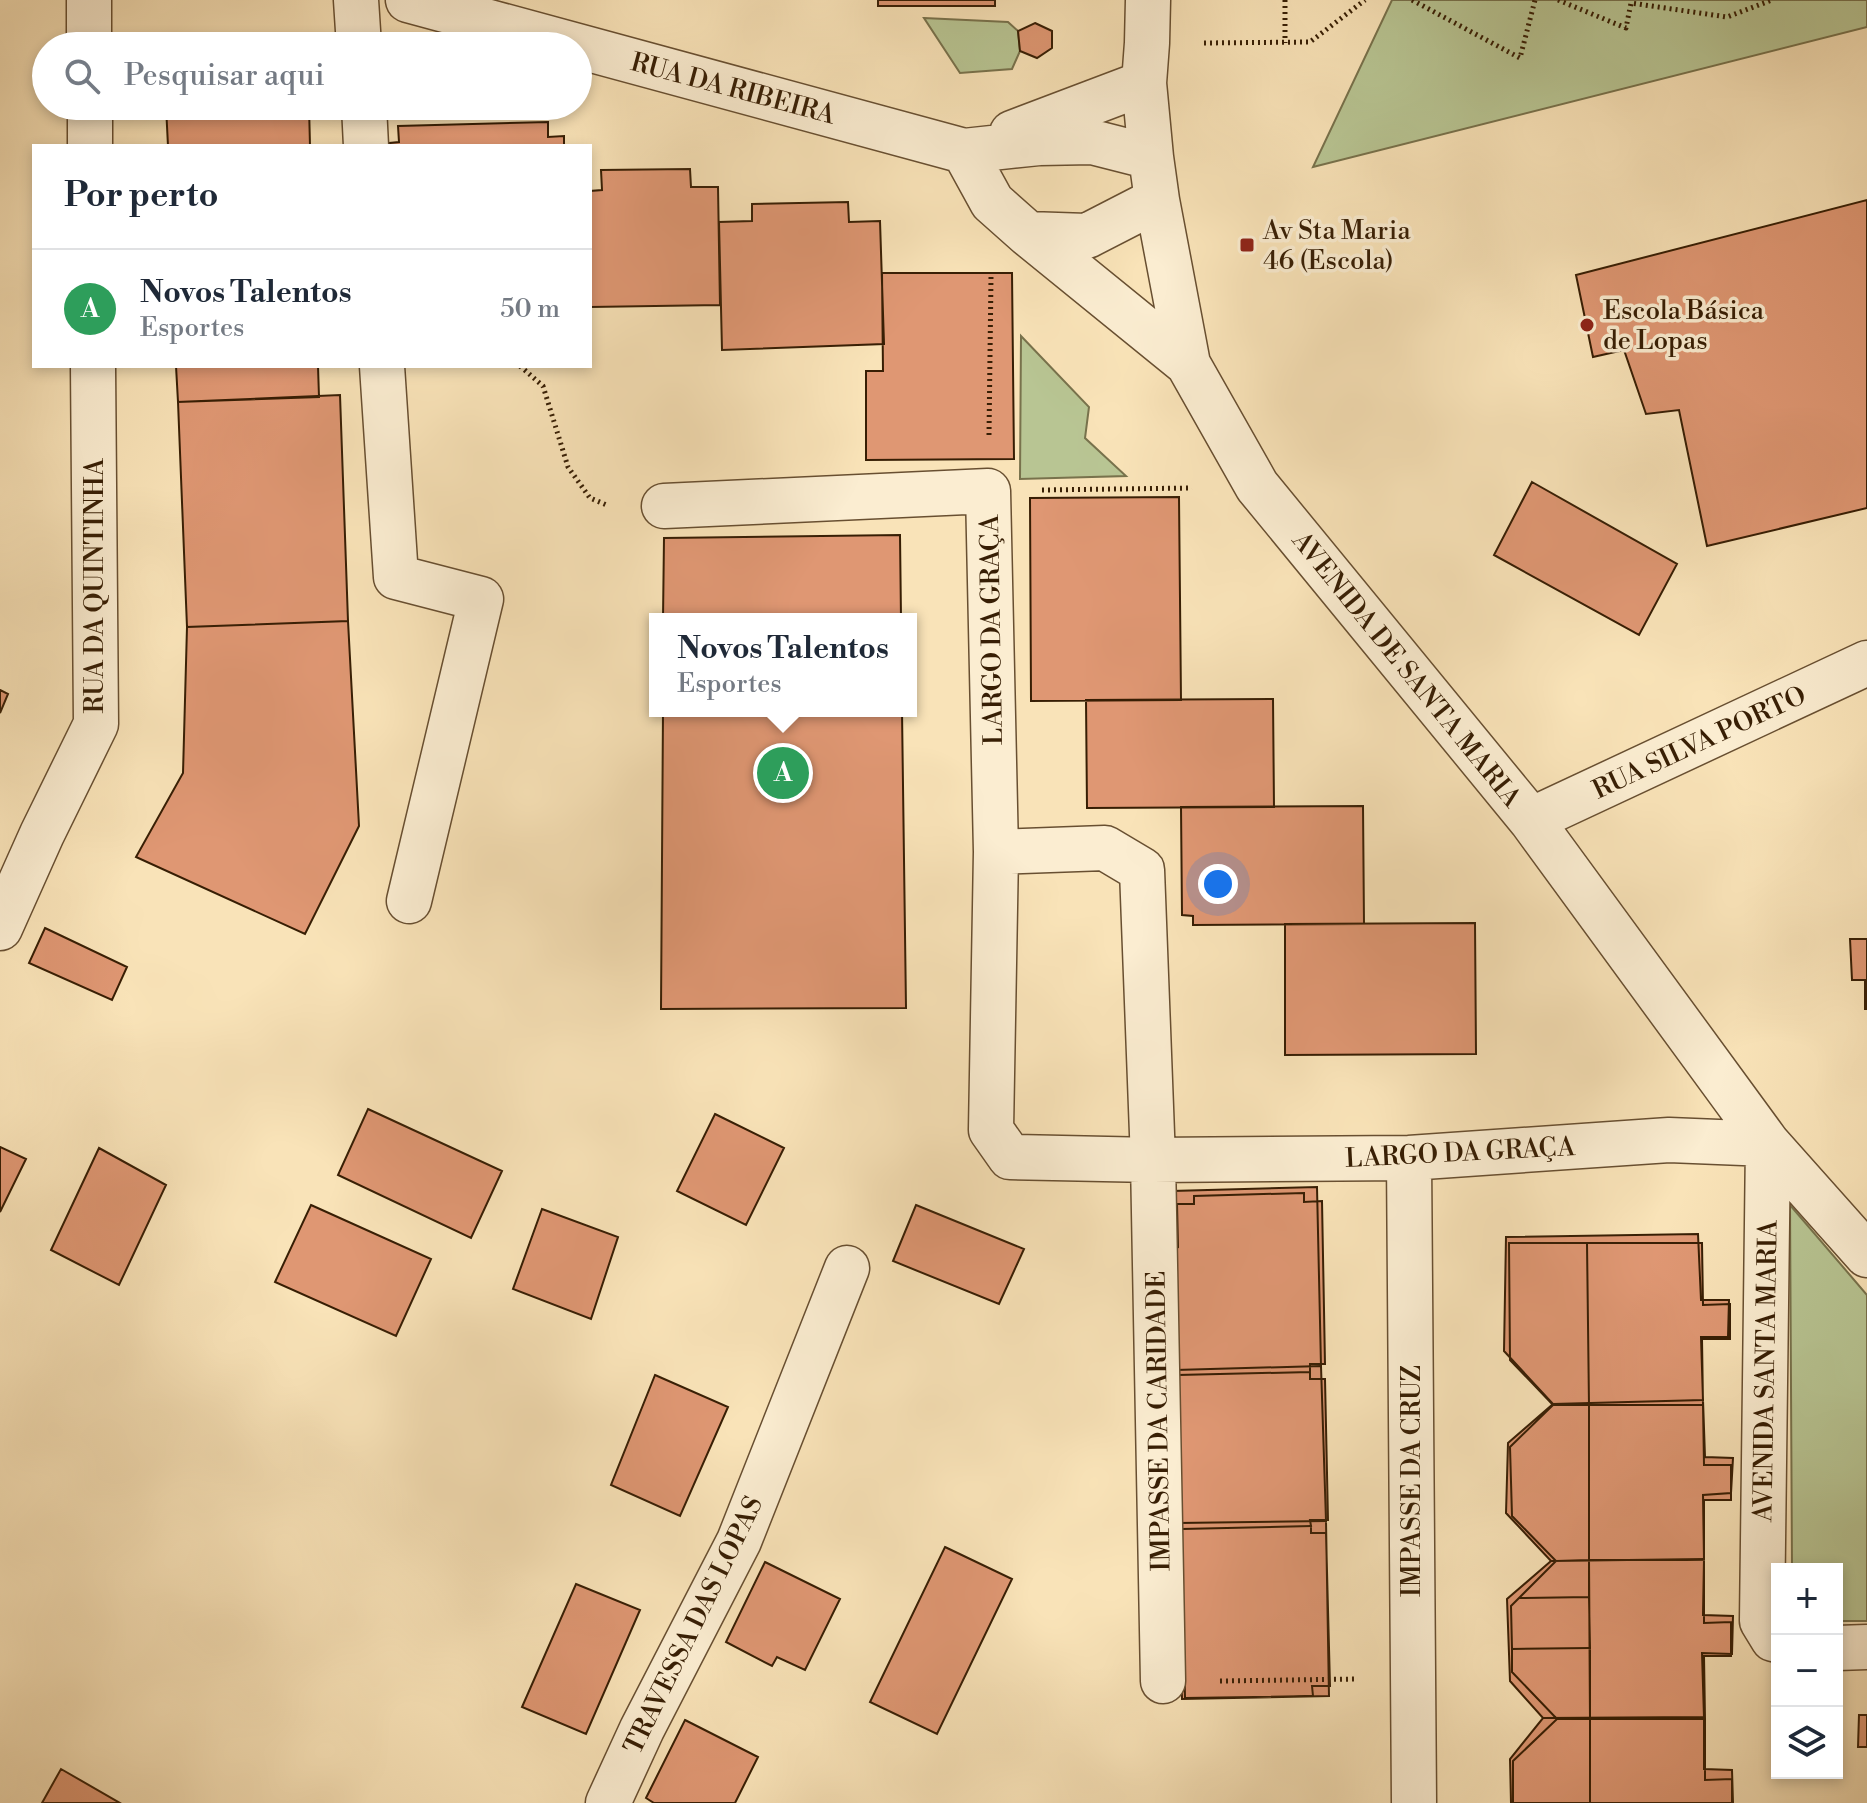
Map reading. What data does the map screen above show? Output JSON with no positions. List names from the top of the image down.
{
  "streets": {
    "street": [
      "RUA DA RIBEIRA",
      "RUA DA QUINTINHA",
      "LARGO DA GRAÇA",
      "AVENIDA DE SANTA MARIA",
      "RUA SILVA PORTO",
      "AVENIDA SANTA MARIA",
      "IMPASSE DA CARIDADE",
      "IMPASSE DA CRUZ",
      "TRAVESSA DAS LOPAS"
    ]
  },
  "crossings": [
    ["RUA DA RIBEIRA", "AVENIDA DE SANTA MARIA"],
    ["LARGO DA GRAÇA", "AVENIDA DE SANTA MARIA"],
    ["LARGO DA GRAÇA", "AVENIDA SANTA MARIA"],
    ["LARGO DA GRAÇA", "IMPASSE DA CARIDADE"],
    ["LARGO DA GRAÇA", "IMPASSE DA CRUZ"],
    ["AVENIDA DE SANTA MARIA", "RUA SILVA PORTO"],
    ["AVENIDA DE SANTA MARIA", "AVENIDA SANTA MARIA"]
  ],
  "places": {
    "transit": ["Av Sta Maria 46 (Escola)"],
    "other": ["Escola Básica de Lopas"]
  },
  "page": {
    "search": "Pesquisar aqui",
    "heading": "Por perto",
    "list": [
      {
        "mark": "A",
        "name": "Novos Talentos",
        "note": "Esportes",
        "value": "50 m"
      }
    ],
    "popup": ["Novos Talentos", "Esportes"],
    "pins": "A",
    "map_buttons": ["+", "−"]
  }
}
